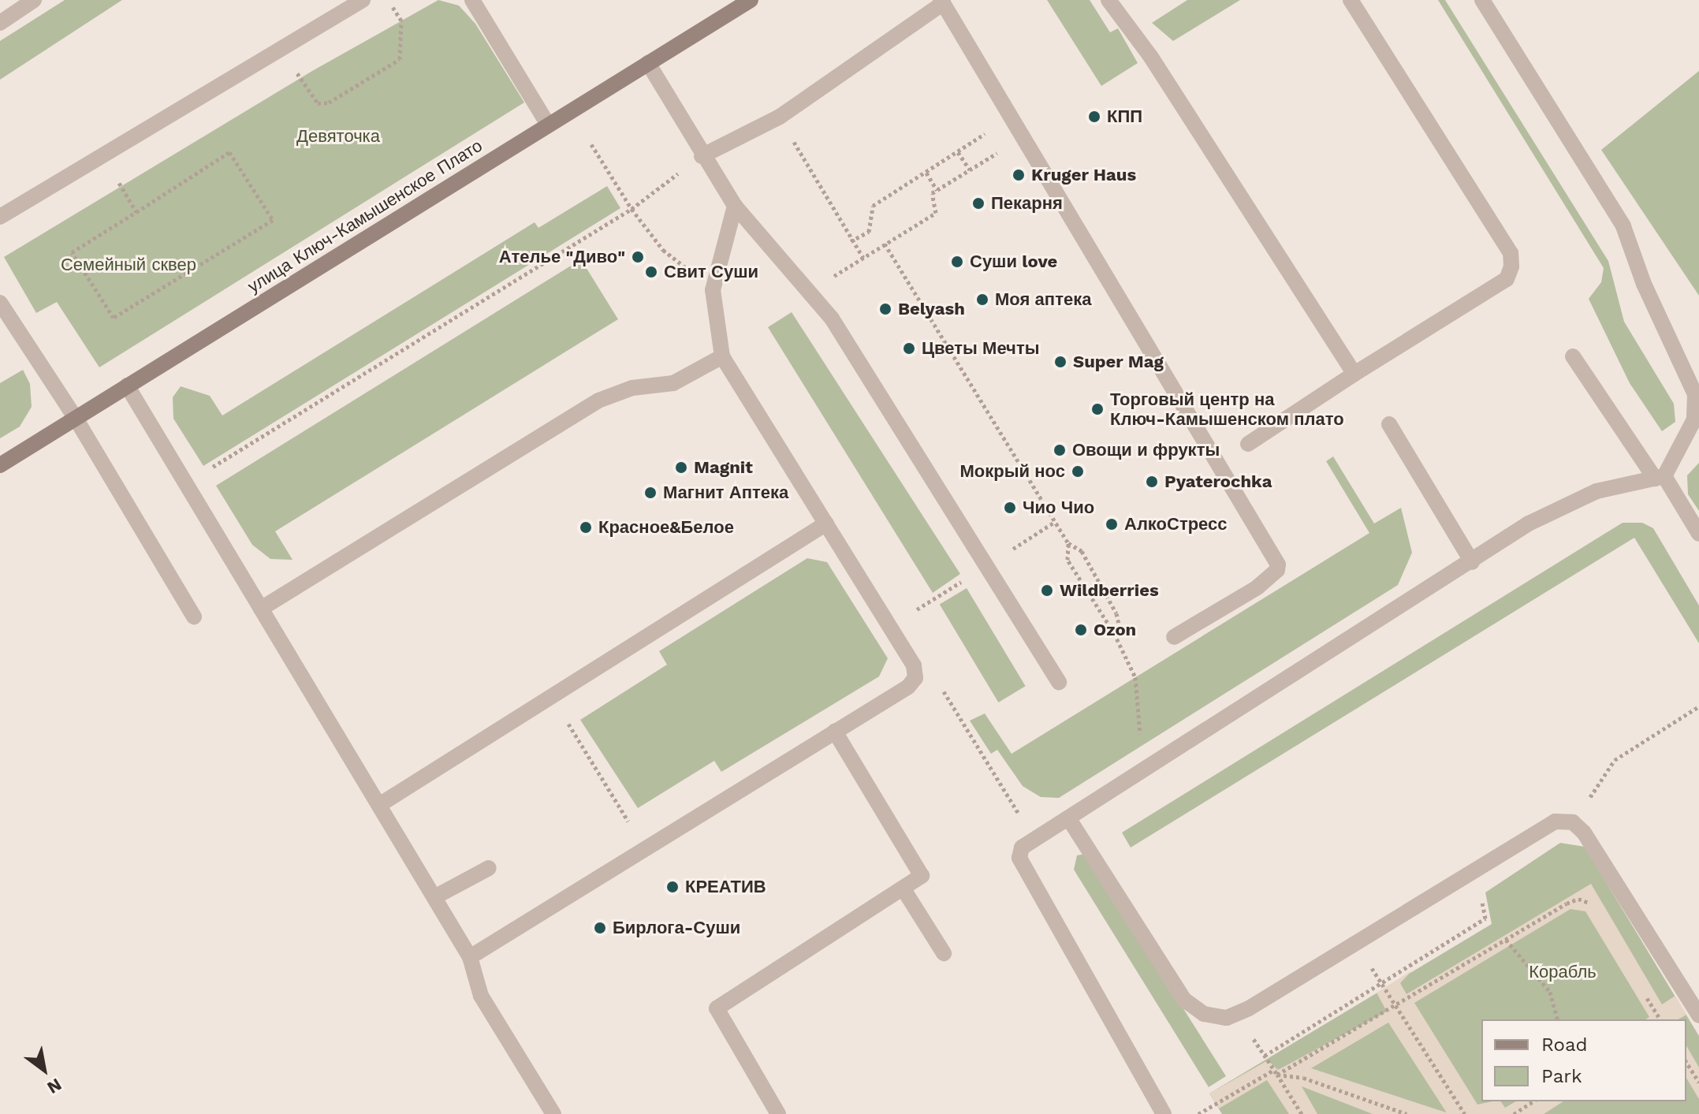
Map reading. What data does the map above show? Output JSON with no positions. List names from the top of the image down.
{
  "streets": {
    "street": ["улица Ключ-Камышенское Плато"]
  },
  "parks": ["Девяточка", "Семейный сквер", "Корабль"],
  "places": [
    "КПП",
    "Kruger Haus",
    "Пекарня",
    "Ателье \"Диво\"",
    "Суши love",
    "Свит Суши",
    "Моя аптека",
    "Belyash",
    "Цветы Мечты",
    "Super Mag",
    "Торговый центр на Ключ-Камышенском плато",
    "Овощи и фрукты",
    "Magnit",
    "Мокрый нос",
    "Pyaterochka",
    "Магнит Аптека",
    "Чио Чио",
    "АлкоСтресс",
    "Красное&Белое",
    "Wildberries",
    "Ozon",
    "КРЕАТИВ",
    "Бирлога-Суши"
  ],
  "legend": ["Road", "Park"],
  "north": "bottom right"
}
